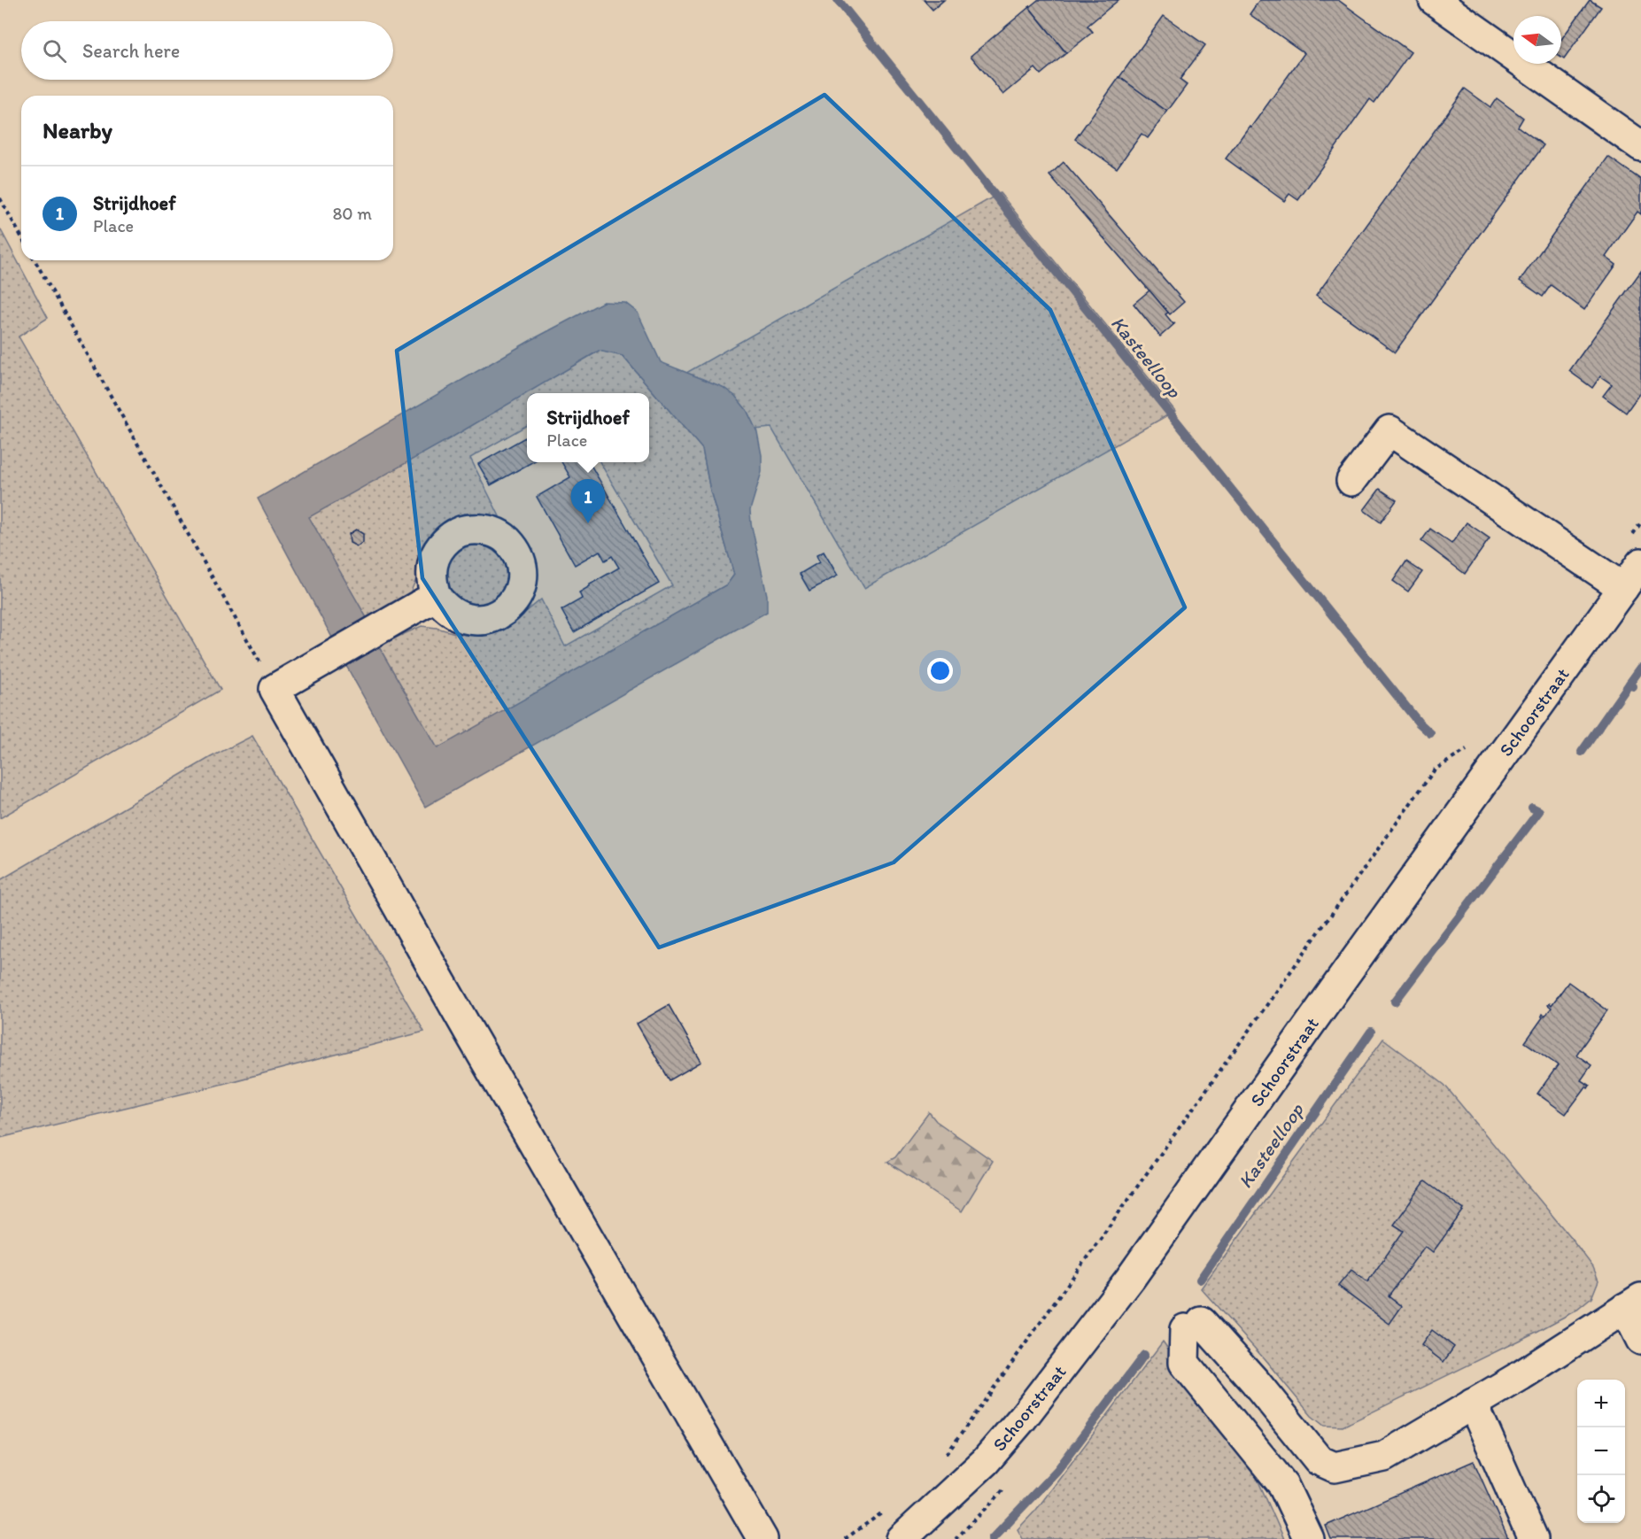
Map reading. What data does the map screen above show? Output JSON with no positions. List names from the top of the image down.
{
  "streets": {
    "street": ["Schoorstraat"]
  },
  "water": ["Kasteelloop"],
  "north": "left",
  "page": {
    "search": "Search here",
    "heading": "Nearby",
    "list": [
      {
        "mark": "1",
        "name": "Strijdhoef",
        "note": "Place",
        "value": "80 m"
      }
    ],
    "popup": ["Strijdhoef", "Place"],
    "pins": "1",
    "map_buttons": ["+", "−"]
  }
}
